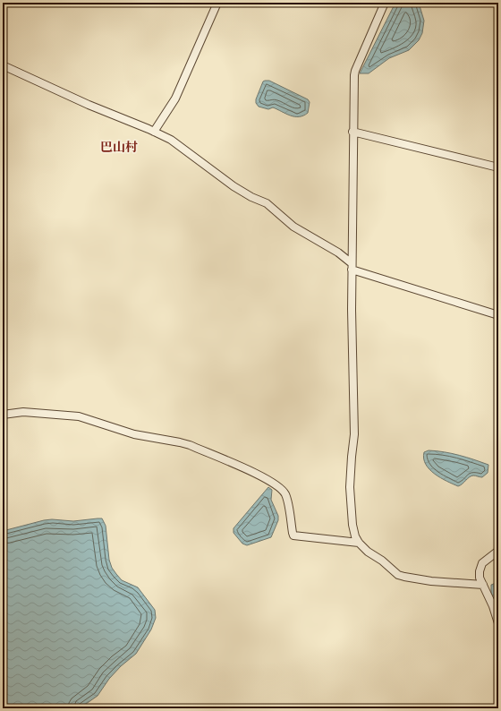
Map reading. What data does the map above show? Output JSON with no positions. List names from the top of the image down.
{
  "districts": ["巴山村"]
}
